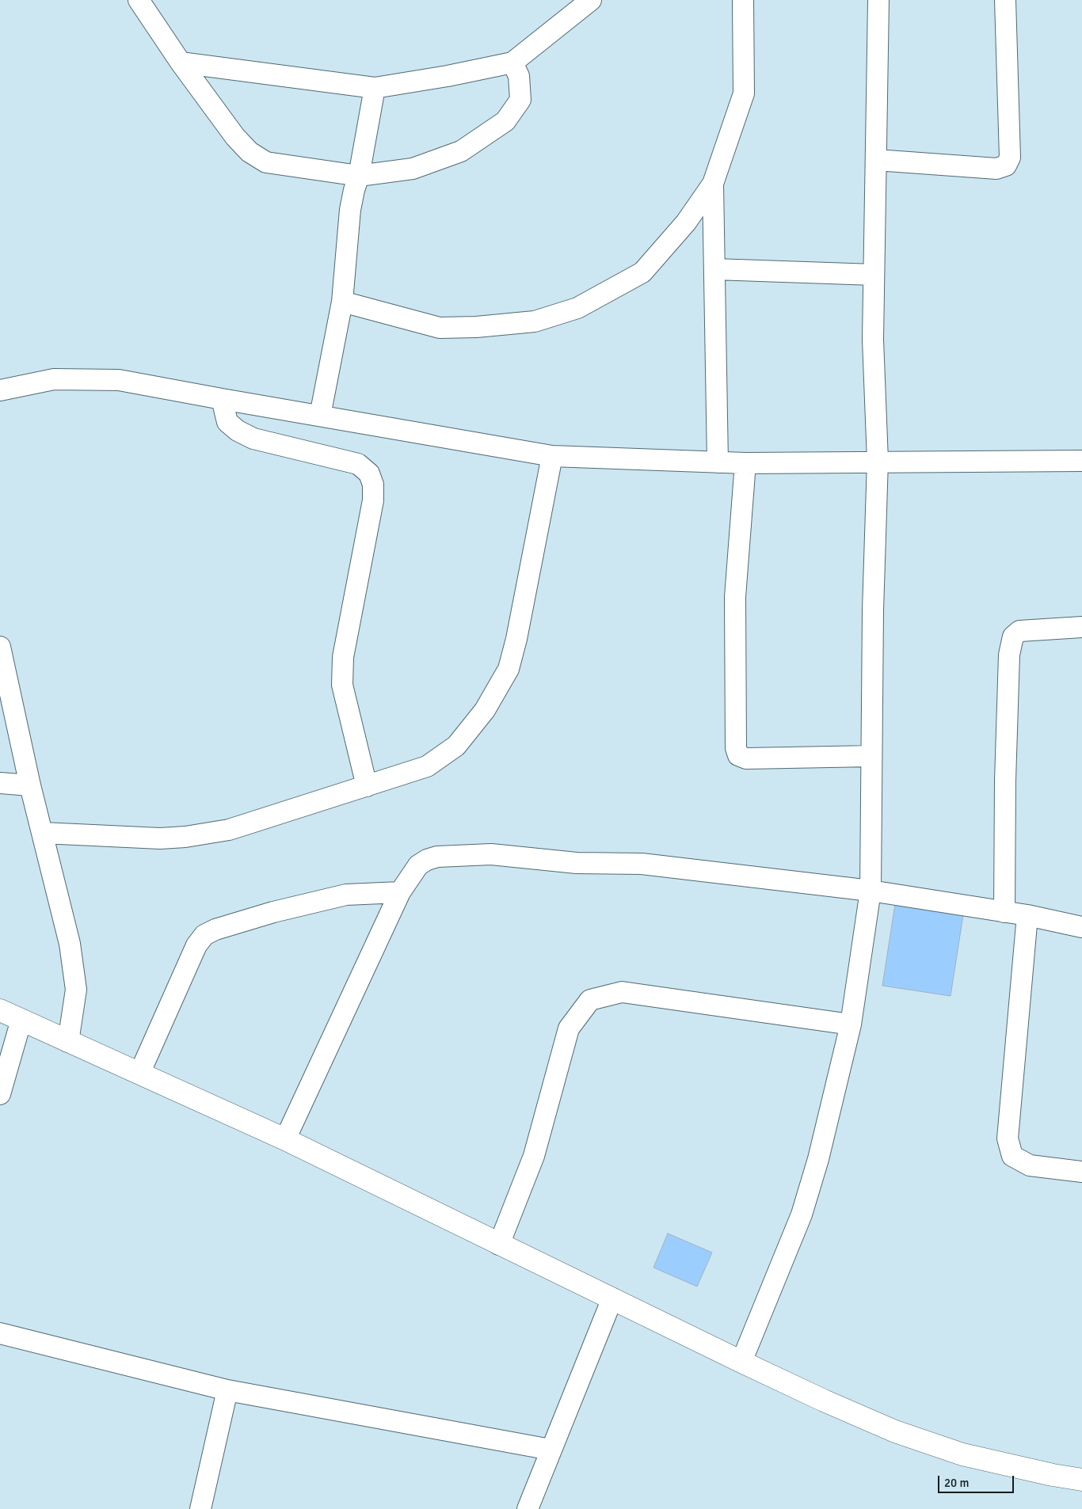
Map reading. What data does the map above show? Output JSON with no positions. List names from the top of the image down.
{
  "scale_bar": "20 m"
}
